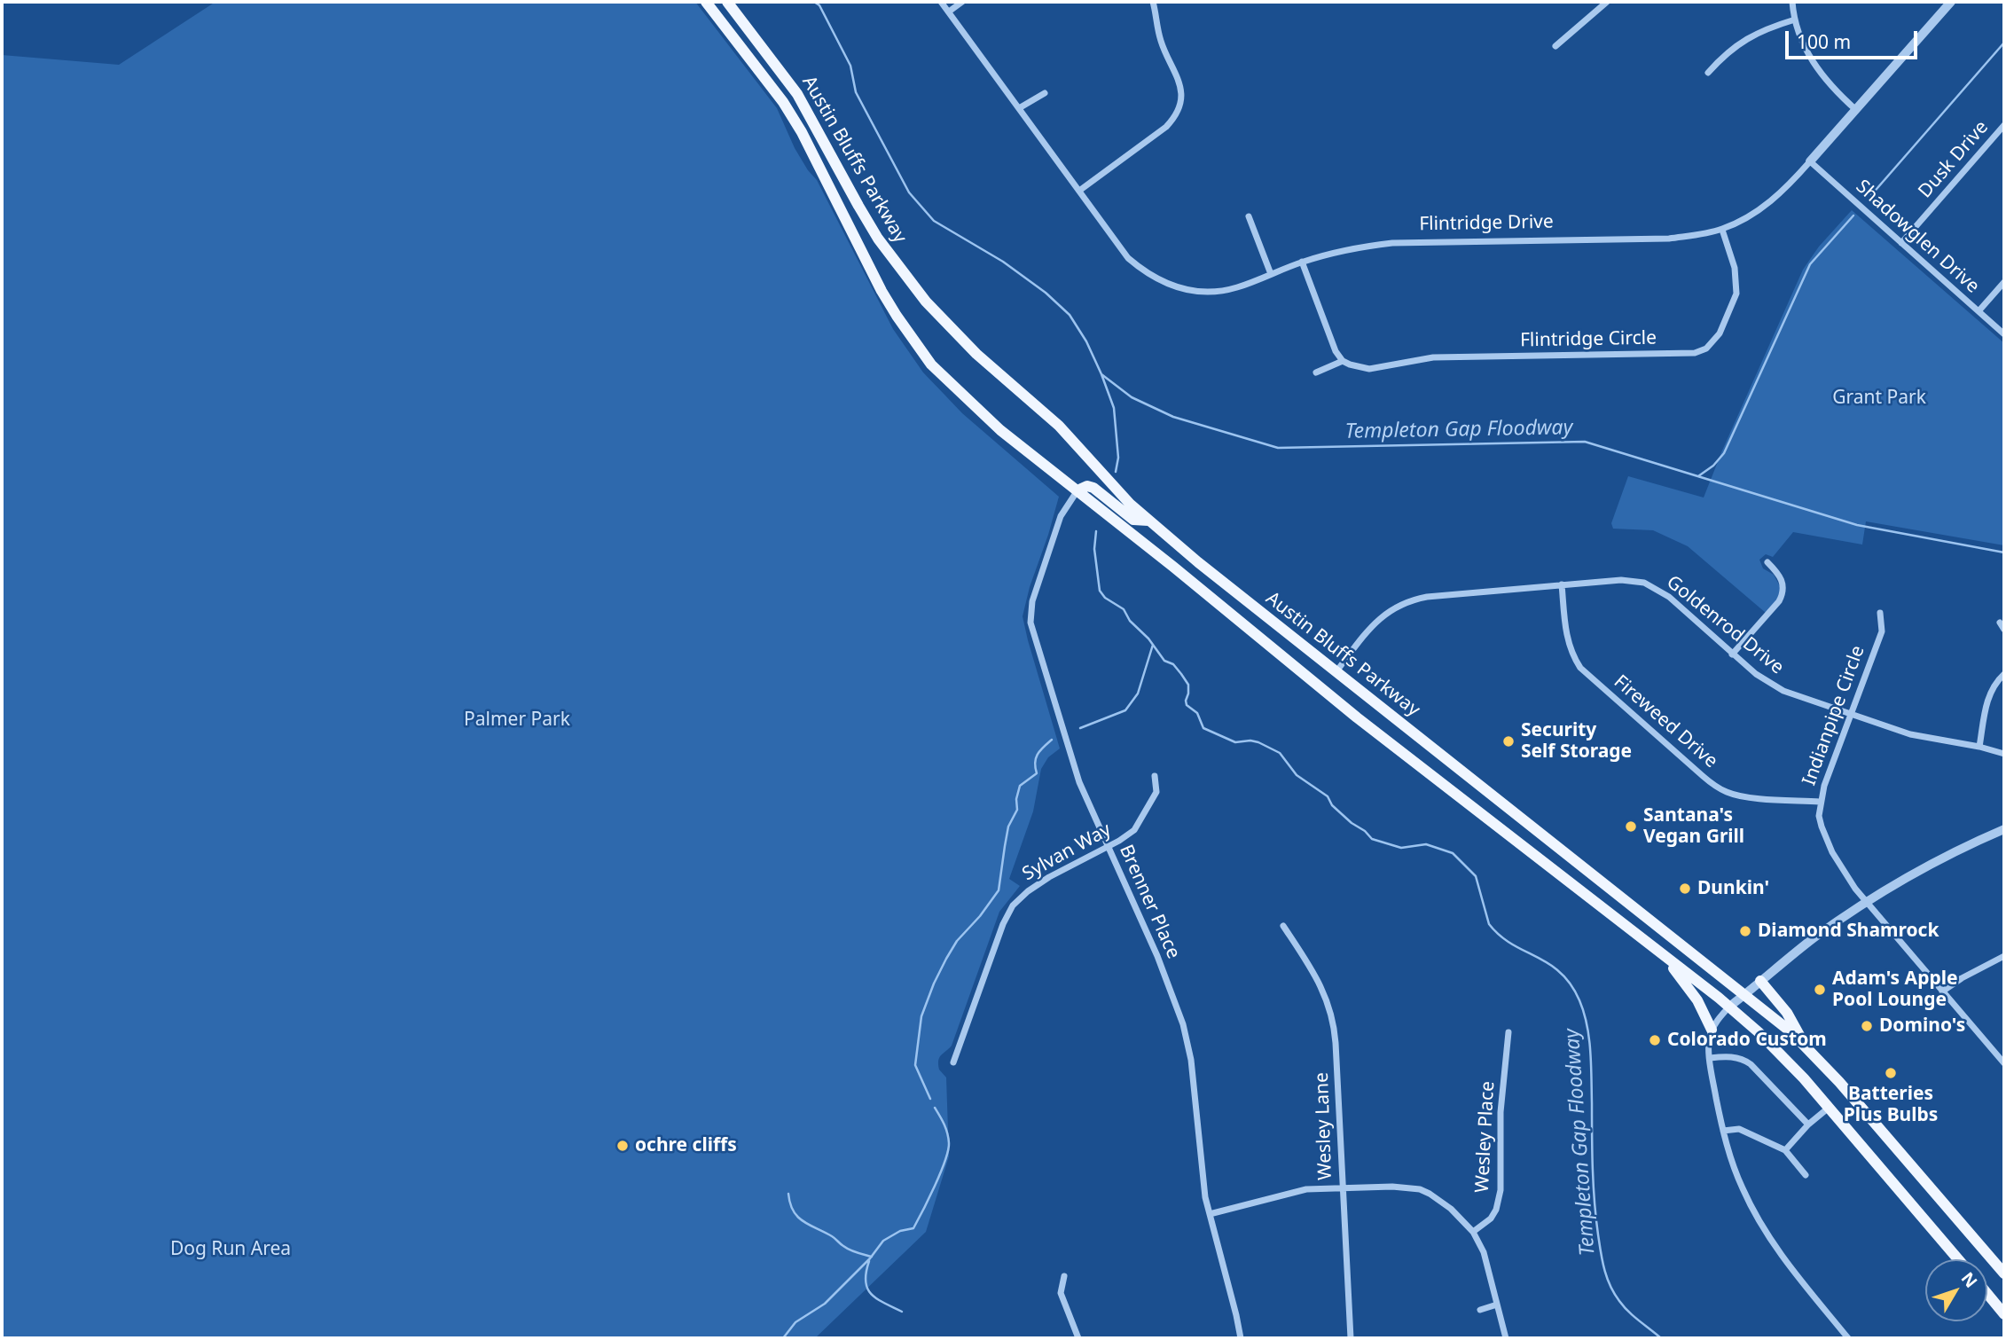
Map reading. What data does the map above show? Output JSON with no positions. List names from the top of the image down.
{
  "streets": {
    "main road": ["Austin Bluffs Parkway"],
    "street": [
      "Dusk Drive",
      "Flintridge Drive",
      "Shadowglen Drive",
      "Flintridge Circle",
      "Goldenrod Drive",
      "Indianpipe Circle",
      "Fireweed Drive",
      "Sylvan Way",
      "Brenner Place",
      "Wesley Lane",
      "Wesley Place"
    ]
  },
  "crossings": [
    ["Austin Bluffs Parkway", "Goldenrod Drive"],
    ["Austin Bluffs Parkway", "Brenner Place"],
    ["Dusk Drive", "Shadowglen Drive"],
    ["Flintridge Drive", "Shadowglen Drive"],
    ["Flintridge Drive", "Flintridge Circle"],
    ["Goldenrod Drive", "Indianpipe Circle"],
    ["Goldenrod Drive", "Fireweed Drive"],
    ["Indianpipe Circle", "Fireweed Drive"],
    ["Sylvan Way", "Brenner Place"]
  ],
  "water": ["Templeton Gap Floodway"],
  "parks": ["Grant Park", "Palmer Park", "Dog Run Area"],
  "places": [
    "Security Self Storage",
    "Santana's Vegan Grill",
    "Dunkin'",
    "Diamond Shamrock",
    "Adam's Apple Pool Lounge",
    "Domino's",
    "Colorado Custom",
    "Batteries Plus Bulbs",
    "ochre cliffs"
  ],
  "scale_bar": "100 m",
  "north": "top right"
}
